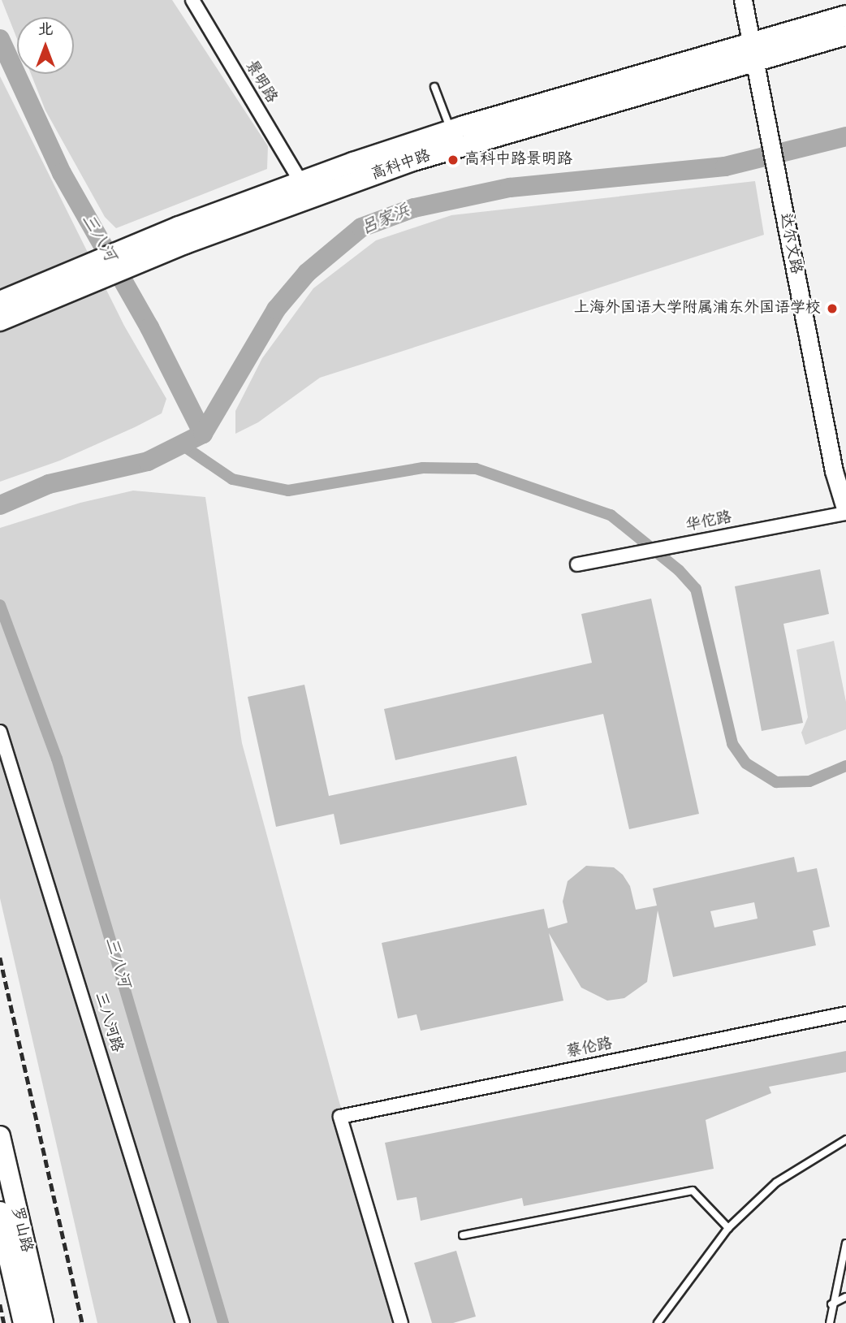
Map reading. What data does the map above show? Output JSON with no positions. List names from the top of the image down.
{
  "streets": {
    "main road": ["高科中路", "罗山路"],
    "street": [
      "景明路",
      "达尔文路",
      "华佗路",
      "三八河路",
      "蔡伦路"
    ]
  },
  "crossings": [
    ["景明路", "高科中路"],
    ["高科中路", "达尔文路"],
    ["达尔文路", "华佗路"]
  ],
  "water": ["吕家浜", "三八河"],
  "places": ["高科中路景明路", "上海外国语大学附属浦东外国语学校"],
  "north": "top"
}
